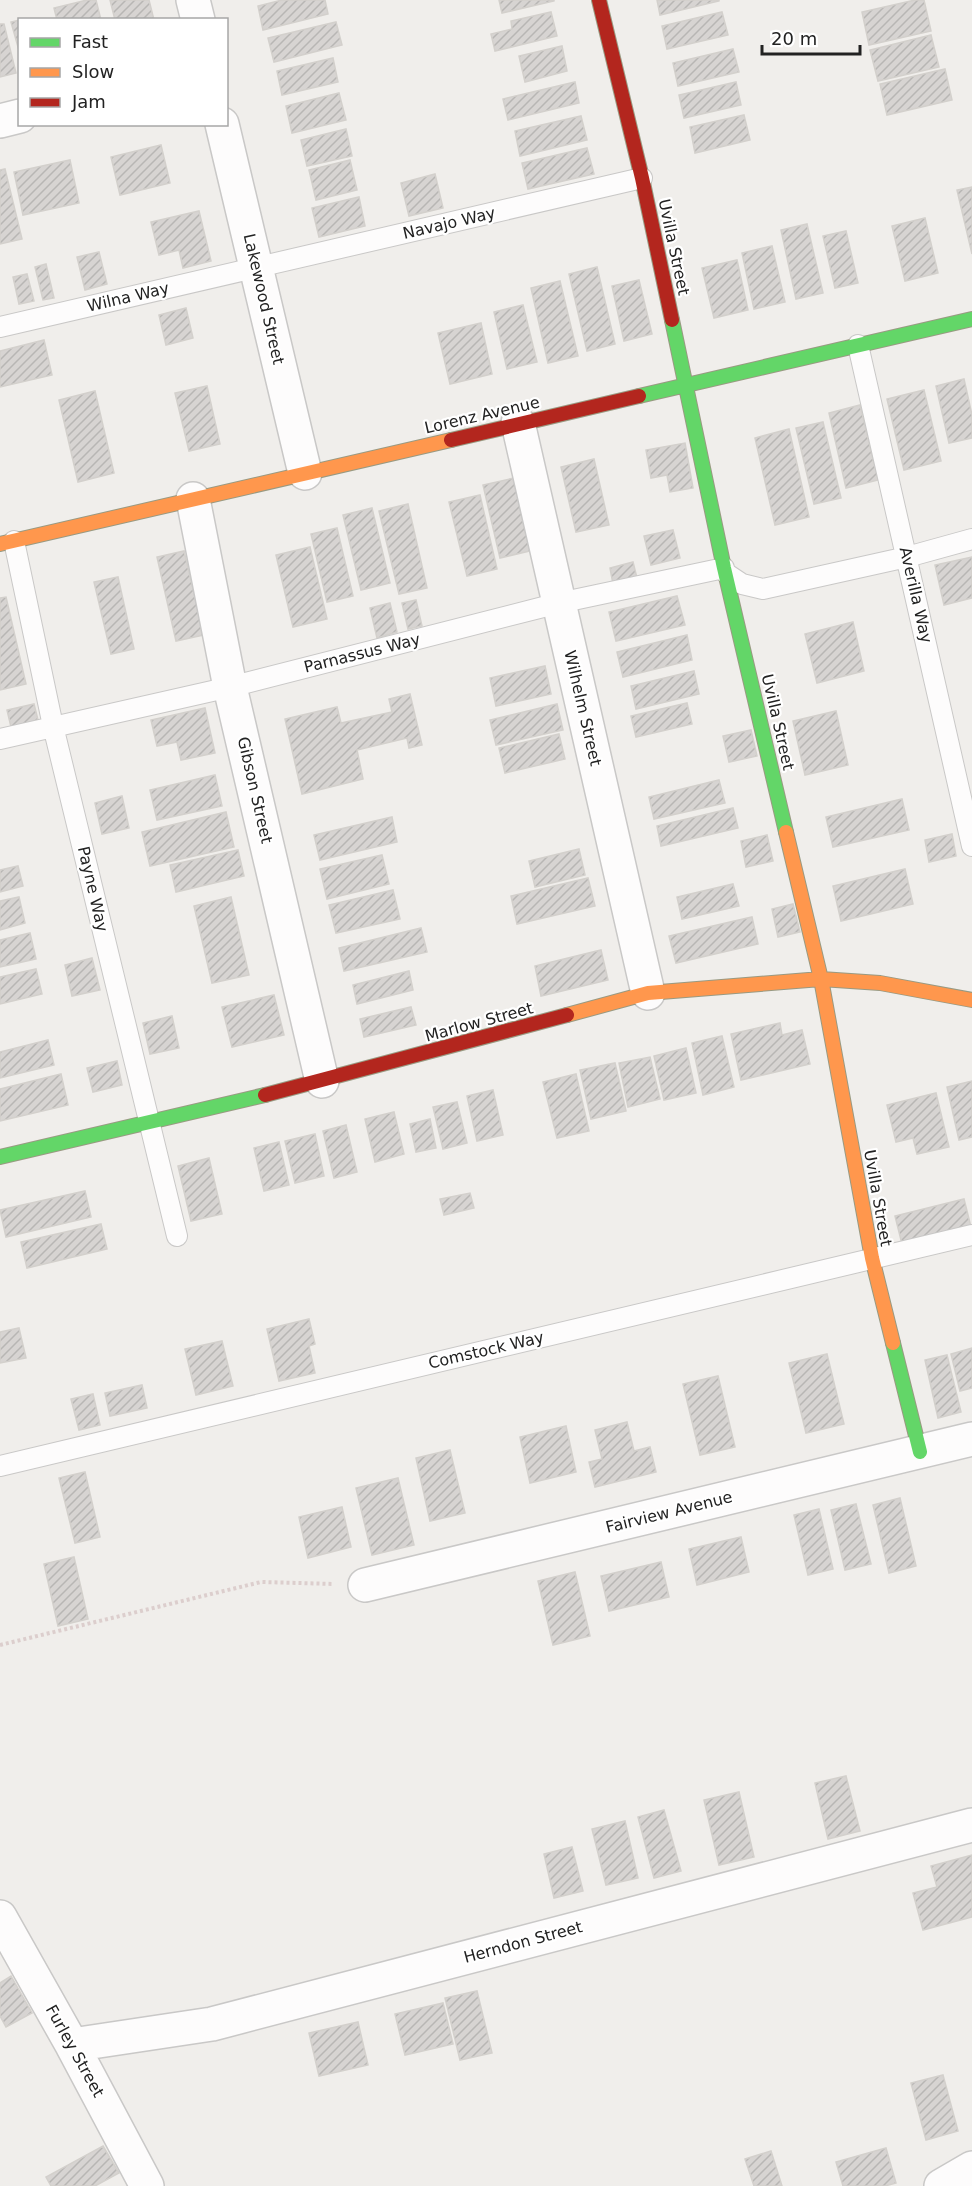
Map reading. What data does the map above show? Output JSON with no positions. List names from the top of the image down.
{
  "streets": {
    "street": [
      "Uvilla Street",
      "Lakewood Street",
      "Lorenz Avenue",
      "Wilhelm Street",
      "Gibson Street",
      "Marlow Street",
      "Fairview Avenue",
      "Herndon Street",
      "Furley Street"
    ],
    "lane": [
      "Navajo Way",
      "Wilna Way",
      "Averilla Way",
      "Parnassus Way",
      "Payne Way",
      "Comstock Way"
    ]
  },
  "crossings": [
    ["Navajo Way", "Uvilla Street"],
    ["Navajo Way", "Wilna Way"],
    ["Navajo Way", "Lakewood Street"],
    ["Uvilla Street", "Lorenz Avenue"],
    ["Uvilla Street", "Parnassus Way"],
    ["Uvilla Street", "Marlow Street"],
    ["Uvilla Street", "Comstock Way"],
    ["Uvilla Street", "Fairview Avenue"],
    ["Wilna Way", "Lakewood Street"],
    ["Lakewood Street", "Lorenz Avenue"],
    ["Lorenz Avenue", "Averilla Way"],
    ["Lorenz Avenue", "Wilhelm Street"],
    ["Lorenz Avenue", "Gibson Street"],
    ["Lorenz Avenue", "Payne Way"],
    ["Parnassus Way", "Wilhelm Street"],
    ["Parnassus Way", "Gibson Street"],
    ["Parnassus Way", "Payne Way"],
    ["Wilhelm Street", "Marlow Street"],
    ["Gibson Street", "Marlow Street"],
    ["Payne Way", "Marlow Street"],
    ["Herndon Street", "Furley Street"]
  ],
  "legend": ["Fast", "Slow", "Jam"],
  "scale_bar": "20 m"
}
